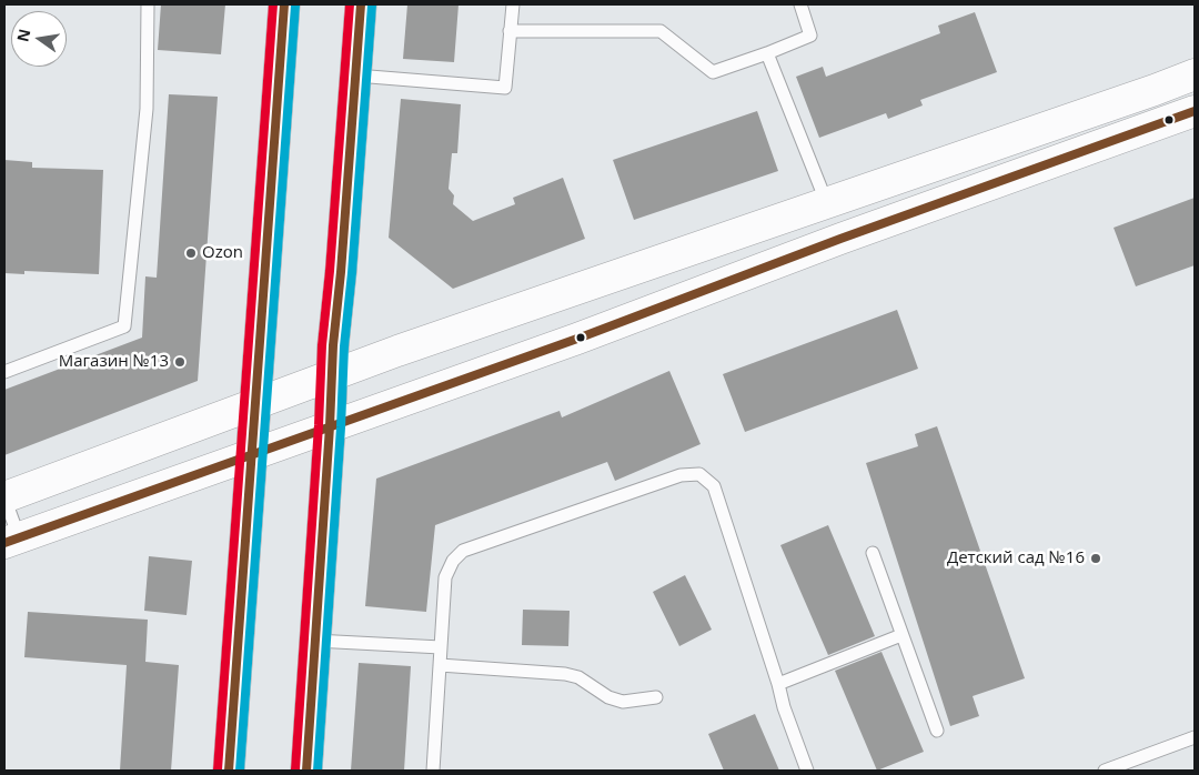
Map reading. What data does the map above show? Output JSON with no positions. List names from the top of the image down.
{
  "places": ["Ozon", "Магазин №13", "Детский сад №16"],
  "north": "left"
}
